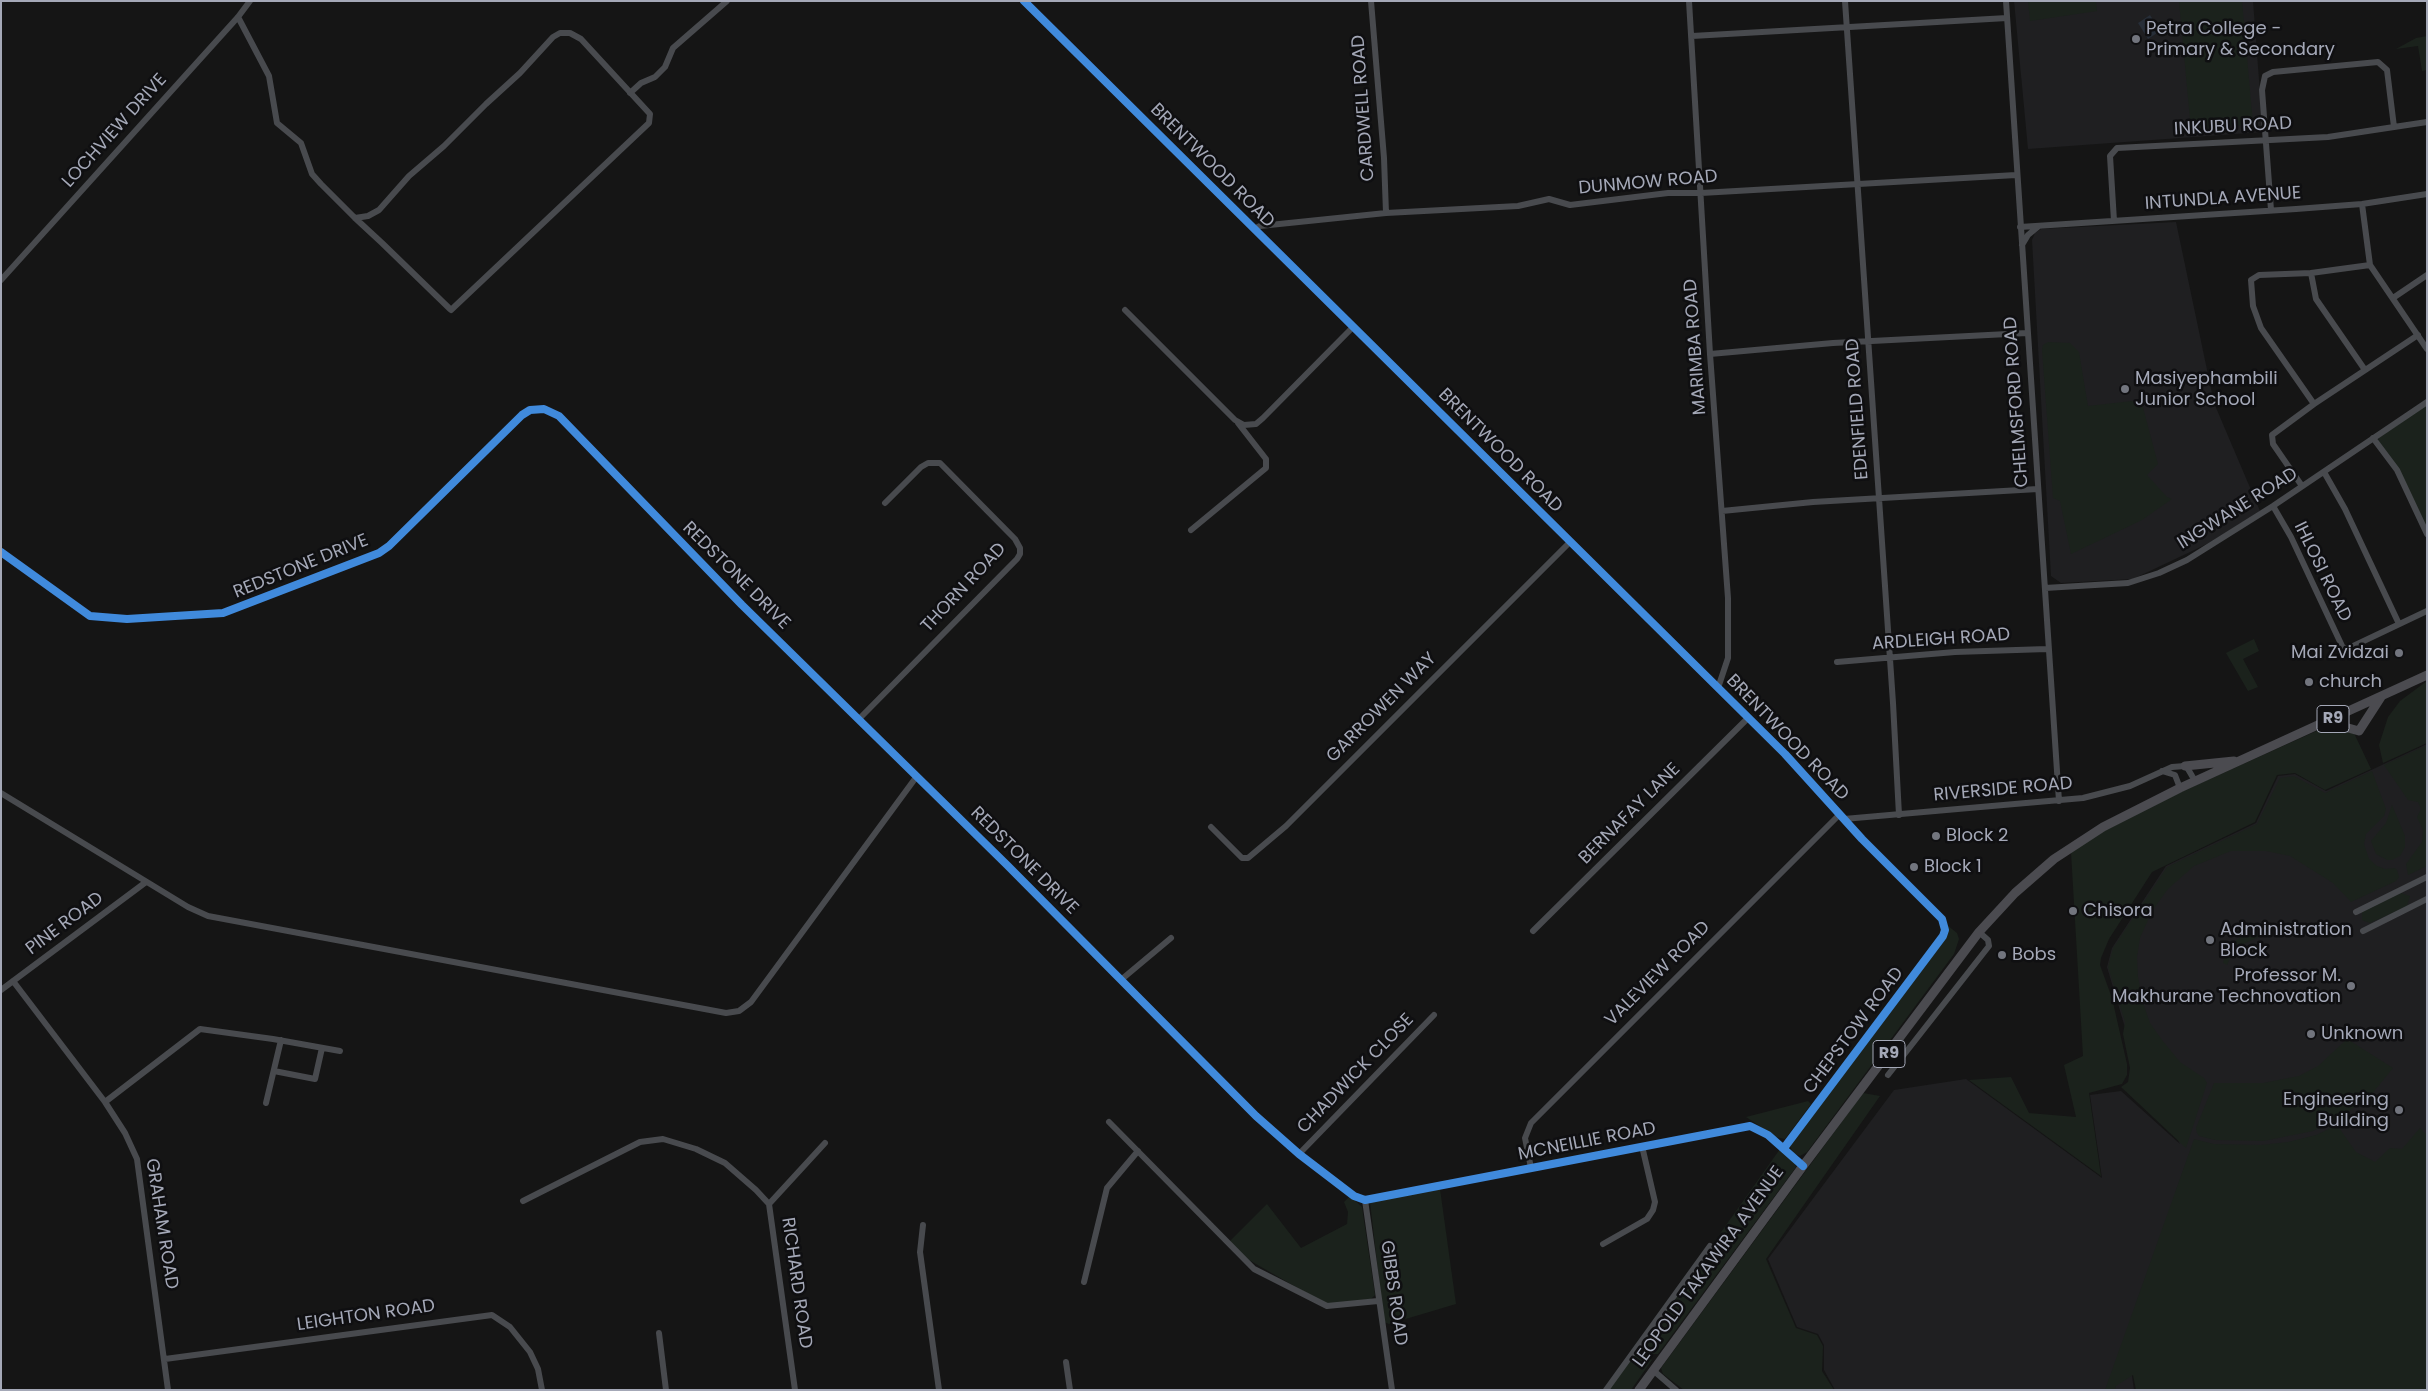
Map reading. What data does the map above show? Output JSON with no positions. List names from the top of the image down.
{
  "streets": {
    "highway": ["R9", "LEOPOLD TAKAWIRA AVENUE"],
    "street": [
      "CARDWELL ROAD",
      "INKUBU ROAD",
      "LOCHVIEW DRIVE",
      "BRENTWOOD ROAD",
      "DUNMOW ROAD",
      "INTUNDLA AVENUE",
      "MARIMBA ROAD",
      "CHELMSFORD ROAD",
      "EDENFIELD ROAD",
      "INGWANE ROAD",
      "REDSTONE DRIVE",
      "IHLOSI ROAD",
      "THORN ROAD",
      "ARDLEIGH ROAD",
      "GARROWEN WAY",
      "RIVERSIDE ROAD",
      "BERNAFAY LANE",
      "PINE ROAD",
      "VALEVIEW ROAD",
      "CHEPSTOW ROAD",
      "CHADWICK CLOSE",
      "MCNEILLIE ROAD",
      "GRAHAM ROAD",
      "RICHARD ROAD",
      "GIBBS ROAD",
      "LEIGHTON ROAD"
    ]
  },
  "crossings": [
    ["CARDWELL ROAD", "DUNMOW ROAD"],
    ["INKUBU ROAD", "INTUNDLA AVENUE"],
    ["BRENTWOOD ROAD", "DUNMOW ROAD"],
    ["BRENTWOOD ROAD", "MARIMBA ROAD"],
    ["BRENTWOOD ROAD", "GARROWEN WAY"],
    ["BRENTWOOD ROAD", "RIVERSIDE ROAD"],
    ["BRENTWOOD ROAD", "BERNAFAY LANE"],
    ["BRENTWOOD ROAD", "VALEVIEW ROAD"],
    ["BRENTWOOD ROAD", "CHEPSTOW ROAD"],
    ["DUNMOW ROAD", "MARIMBA ROAD"],
    ["DUNMOW ROAD", "CHELMSFORD ROAD"],
    ["DUNMOW ROAD", "EDENFIELD ROAD"],
    ["INTUNDLA AVENUE", "CHELMSFORD ROAD"],
    ["CHELMSFORD ROAD", "INGWANE ROAD"],
    ["CHELMSFORD ROAD", "ARDLEIGH ROAD"],
    ["CHELMSFORD ROAD", "RIVERSIDE ROAD"],
    ["EDENFIELD ROAD", "ARDLEIGH ROAD"],
    ["EDENFIELD ROAD", "RIVERSIDE ROAD"],
    ["INGWANE ROAD", "IHLOSI ROAD"],
    ["REDSTONE DRIVE", "THORN ROAD"],
    ["REDSTONE DRIVE", "CHADWICK CLOSE"],
    ["REDSTONE DRIVE", "MCNEILLIE ROAD"],
    ["REDSTONE DRIVE", "GIBBS ROAD"],
    ["RIVERSIDE ROAD", "VALEVIEW ROAD"],
    ["PINE ROAD", "GRAHAM ROAD"],
    ["VALEVIEW ROAD", "MCNEILLIE ROAD"],
    ["CHEPSTOW ROAD", "MCNEILLIE ROAD"],
    ["MCNEILLIE ROAD", "LEOPOLD TAKAWIRA AVENUE"],
    ["MCNEILLIE ROAD", "GIBBS ROAD"],
    ["GRAHAM ROAD", "LEIGHTON ROAD"]
  ],
  "places": [
    "Petra College - Primary & Secondary",
    "Masiyephambili Junior School",
    "Mai Zvidzai",
    "church",
    "Block 2",
    "Block 1",
    "Chisora",
    "Administration Block",
    "Bobs",
    "Professor M. Makhurane Technovation",
    "Unknown",
    "Engineering Building"
  ]
}
